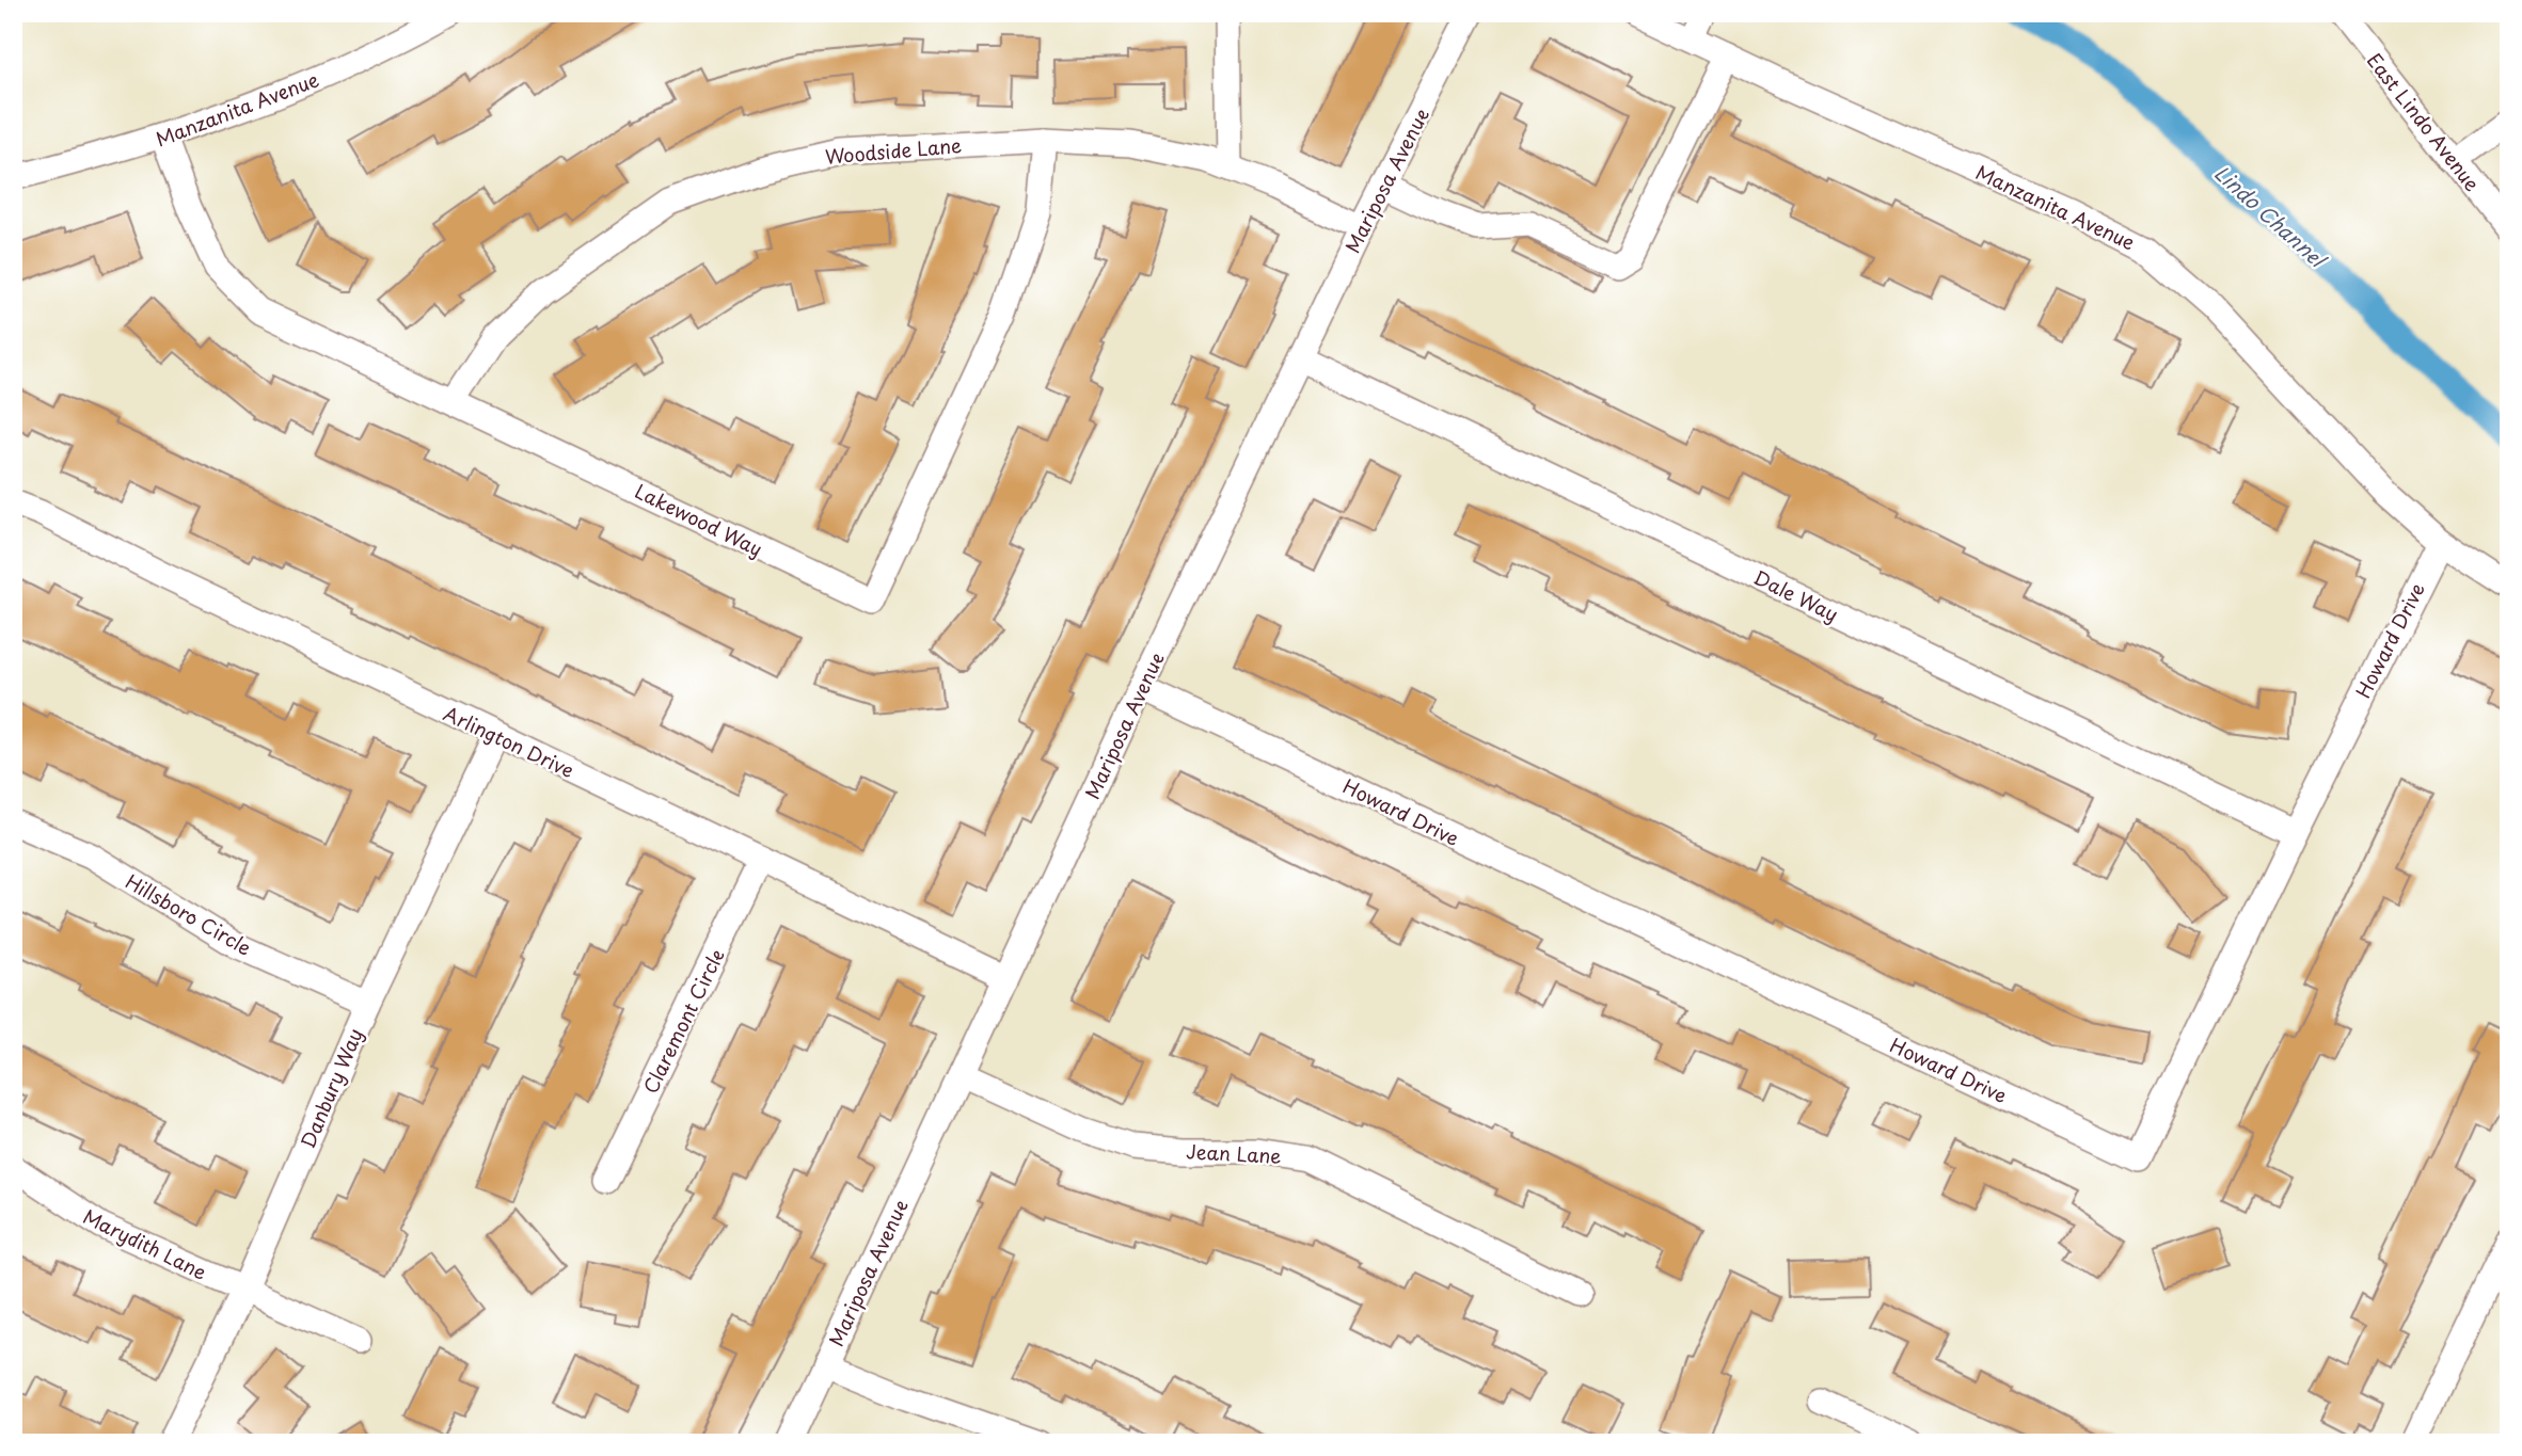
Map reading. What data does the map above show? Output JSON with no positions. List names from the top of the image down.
{
  "streets": {
    "street": [
      "Manzanita Avenue",
      "East Lindo Avenue",
      "Woodside Lane",
      "Mariposa Avenue",
      "Lakewood Way",
      "Dale Way",
      "Howard Drive",
      "Arlington Drive",
      "Hillsboro Circle",
      "Claremont Circle",
      "Danbury Way",
      "Jean Lane",
      "Marydith Lane"
    ]
  },
  "crossings": [
    ["Manzanita Avenue", "Lakewood Way"],
    ["Manzanita Avenue", "Howard Drive"],
    ["Woodside Lane", "Mariposa Avenue"],
    ["Woodside Lane", "Lakewood Way"],
    ["Mariposa Avenue", "Dale Way"],
    ["Mariposa Avenue", "Howard Drive"],
    ["Mariposa Avenue", "Arlington Drive"],
    ["Mariposa Avenue", "Jean Lane"],
    ["Dale Way", "Howard Drive"],
    ["Arlington Drive", "Claremont Circle"],
    ["Arlington Drive", "Danbury Way"],
    ["Hillsboro Circle", "Danbury Way"],
    ["Danbury Way", "Marydith Lane"]
  ],
  "water": ["Lindo Channel"]
}
